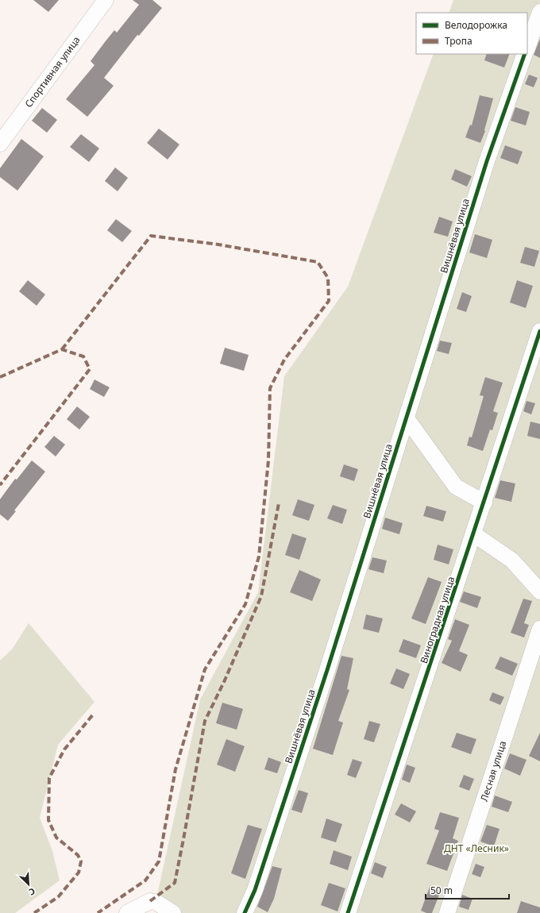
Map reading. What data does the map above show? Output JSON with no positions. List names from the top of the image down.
{
  "streets": {
    "street": [
      "Спортивная улица",
      "Вишнёвая улица",
      "Виноградная улица",
      "Лесная улица"
    ]
  },
  "parks": ["ДНТ «Лесник»"],
  "legend": ["Велодорожка", "Тропа"],
  "scale_bar": "50 m",
  "north": "bottom right"
}
